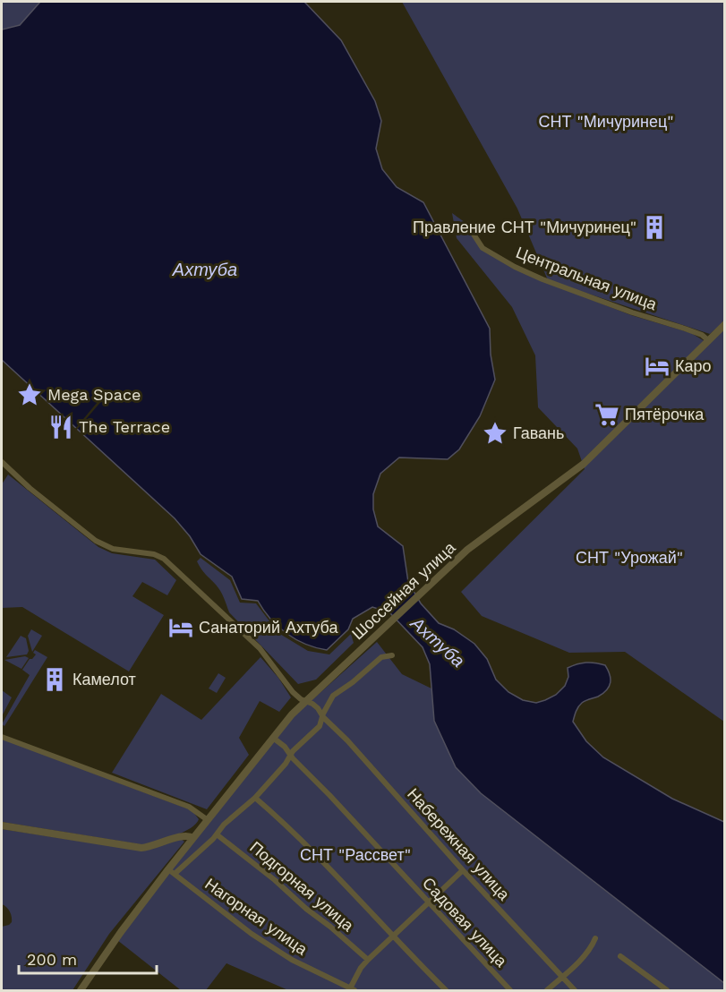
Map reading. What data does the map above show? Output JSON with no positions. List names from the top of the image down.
{
  "streets": {
    "street": [
      "Центральная улица",
      "Шоссейная улица",
      "Набережная улица",
      "Подгорная улица",
      "Нагорная улица",
      "Садовая улица"
    ]
  },
  "crossings": [
    ["Центральная улица", "Шоссейная улица"],
    ["Шоссейная улица", "Набережная улица"],
    ["Шоссейная улица", "Нагорная улица"],
    ["Шоссейная улица", "Садовая улица"]
  ],
  "water": ["Ахтуба"],
  "parks": ["СНТ \"Мичуринец\"", "СНТ \"Урожай\"", "СНТ \"Рассвет\""],
  "places": {
    "building": ["Правление СНТ \"Мичуринец\"", "Камелот"],
    "hotel": ["Каро", "Санаторий Ахтуба"],
    "place": ["Mega Space", "Гавань"],
    "supermarket": ["Пятёрочка"],
    "restaurant": ["The Terrace"]
  },
  "scale_bar": "200 m"
}
